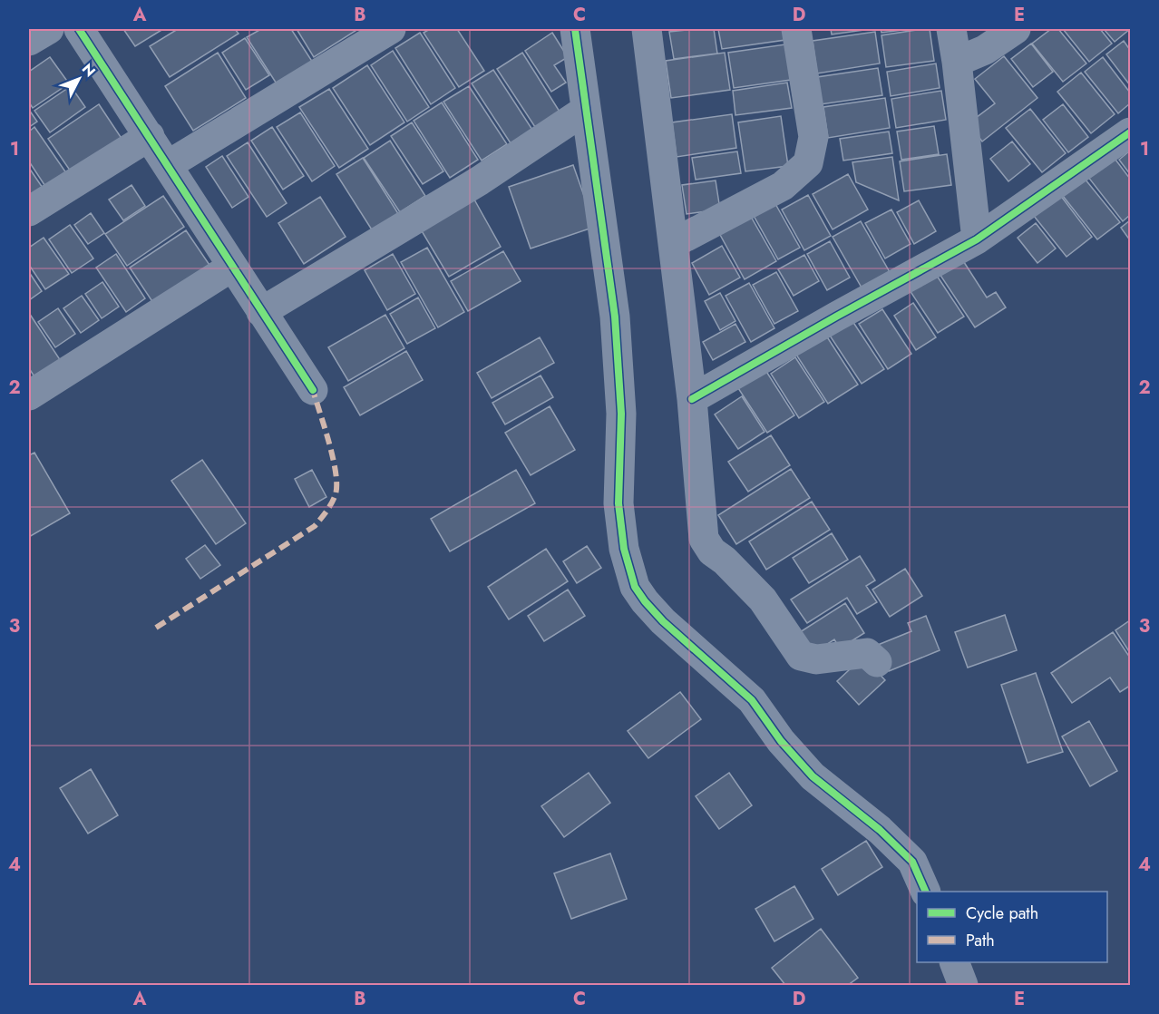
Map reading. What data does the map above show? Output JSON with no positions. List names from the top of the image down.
{
  "legend": ["Cycle path", "Path"],
  "north": "top right",
  "grid": {
    "columns": [
      "A",
      "B",
      "C",
      "D",
      "E"
    ],
    "rows": [
      "1",
      "2",
      "3",
      "4"
    ]
  }
}
